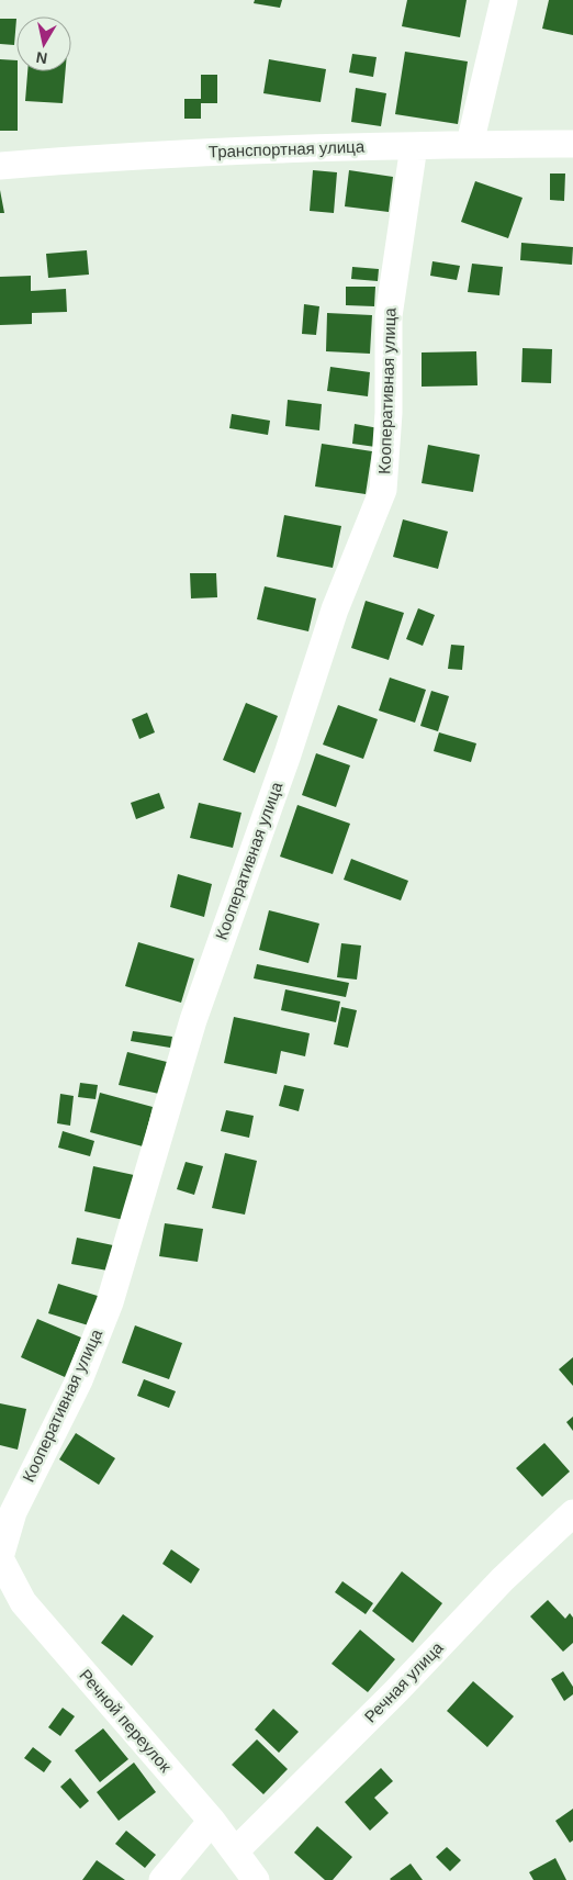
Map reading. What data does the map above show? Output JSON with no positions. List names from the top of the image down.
{
  "streets": {
    "street": [
      "Транспортная улица",
      "Кооперативная улица",
      "Речная улица",
      "Речной переулок"
    ]
  },
  "crossings": [
    ["Транспортная улица", "Кооперативная улица"],
    ["Кооперативная улица", "Речной переулок"],
    ["Речная улица", "Речной переулок"]
  ],
  "north": "bottom"
}
